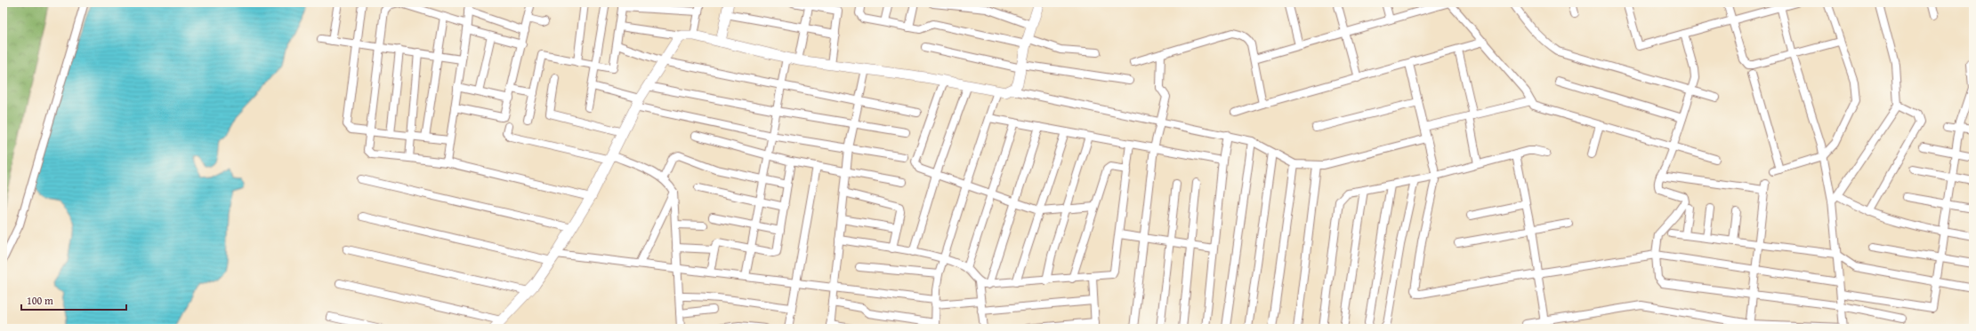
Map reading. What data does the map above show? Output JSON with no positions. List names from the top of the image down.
{
  "scale_bar": "100 m"
}
